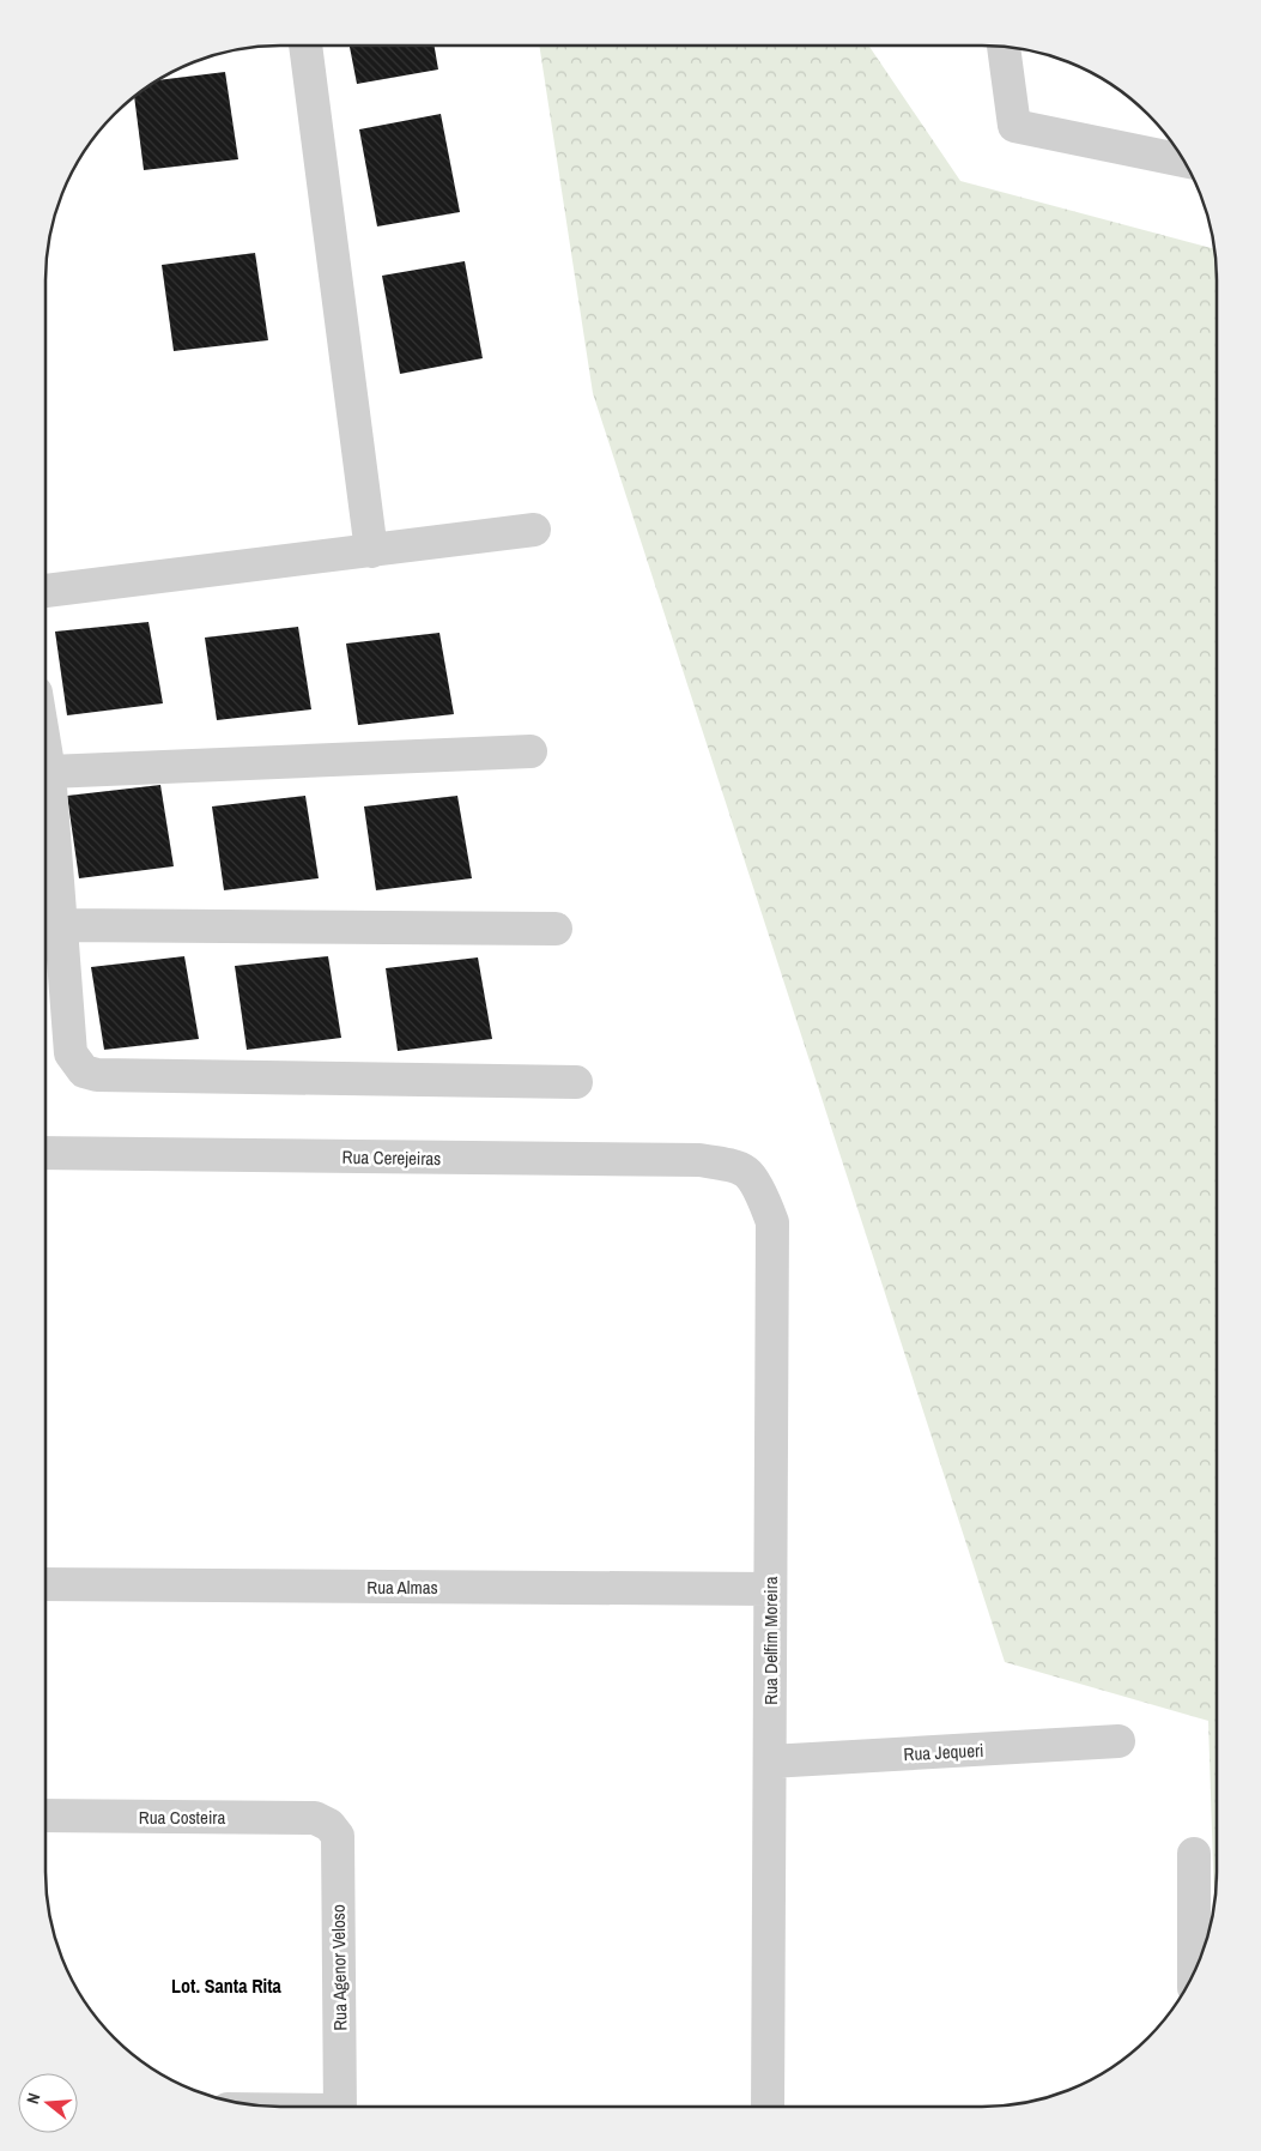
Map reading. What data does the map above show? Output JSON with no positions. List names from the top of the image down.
{
  "streets": {
    "street": [
      "Rua Cerejeiras",
      "Rua Almas",
      "Rua Delfim Moreira",
      "Rua Jequeri",
      "Rua Costeira",
      "Rua Agenor Veloso"
    ]
  },
  "crossings": [
    ["Rua Cerejeiras", "Rua Delfim Moreira"],
    ["Rua Almas", "Rua Delfim Moreira"],
    ["Rua Delfim Moreira", "Rua Jequeri"],
    ["Rua Costeira", "Rua Agenor Veloso"]
  ],
  "districts": ["Lot. Santa Rita"],
  "north": "left"
}
